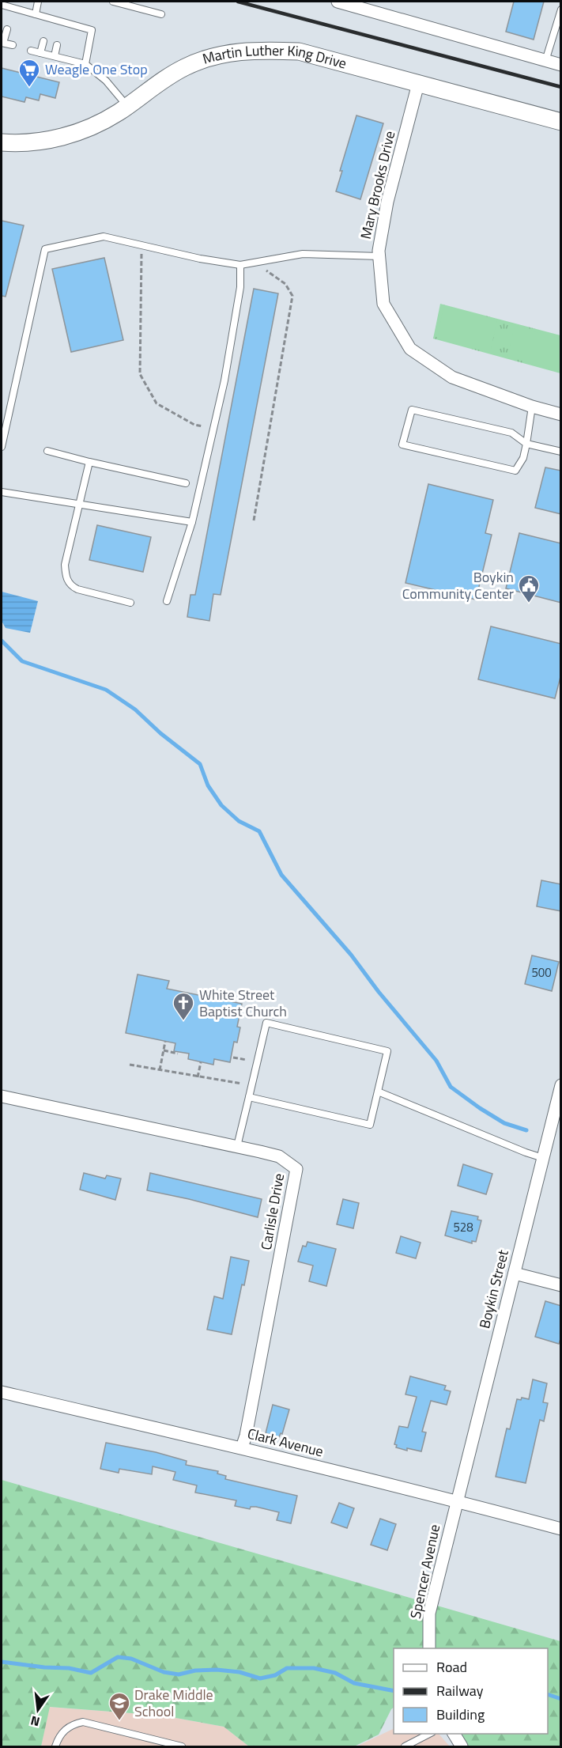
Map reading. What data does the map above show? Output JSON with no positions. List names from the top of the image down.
{
  "streets": {
    "main road": ["Martin Luther King Drive"],
    "street": [
      "Mary Brooks Drive",
      "Carlisle Drive",
      "Boykin Street",
      "Clark Avenue",
      "Spencer Avenue"
    ]
  },
  "crossings": [
    ["Martin Luther King Drive", "Mary Brooks Drive"],
    ["Carlisle Drive", "Clark Avenue"],
    ["Boykin Street", "Clark Avenue"],
    ["Boykin Street", "Spencer Avenue"],
    ["Clark Avenue", "Spencer Avenue"]
  ],
  "places": {
    "supermarket": ["Weagle One Stop"],
    "public building": ["Boykin Community Center"],
    "church": ["White Street Baptist Church"],
    "school or university": ["Drake Middle School"]
  },
  "house_numbers": ["500", "528"],
  "legend": ["Road", "Railway", "Building"],
  "north": "bottom"
}
